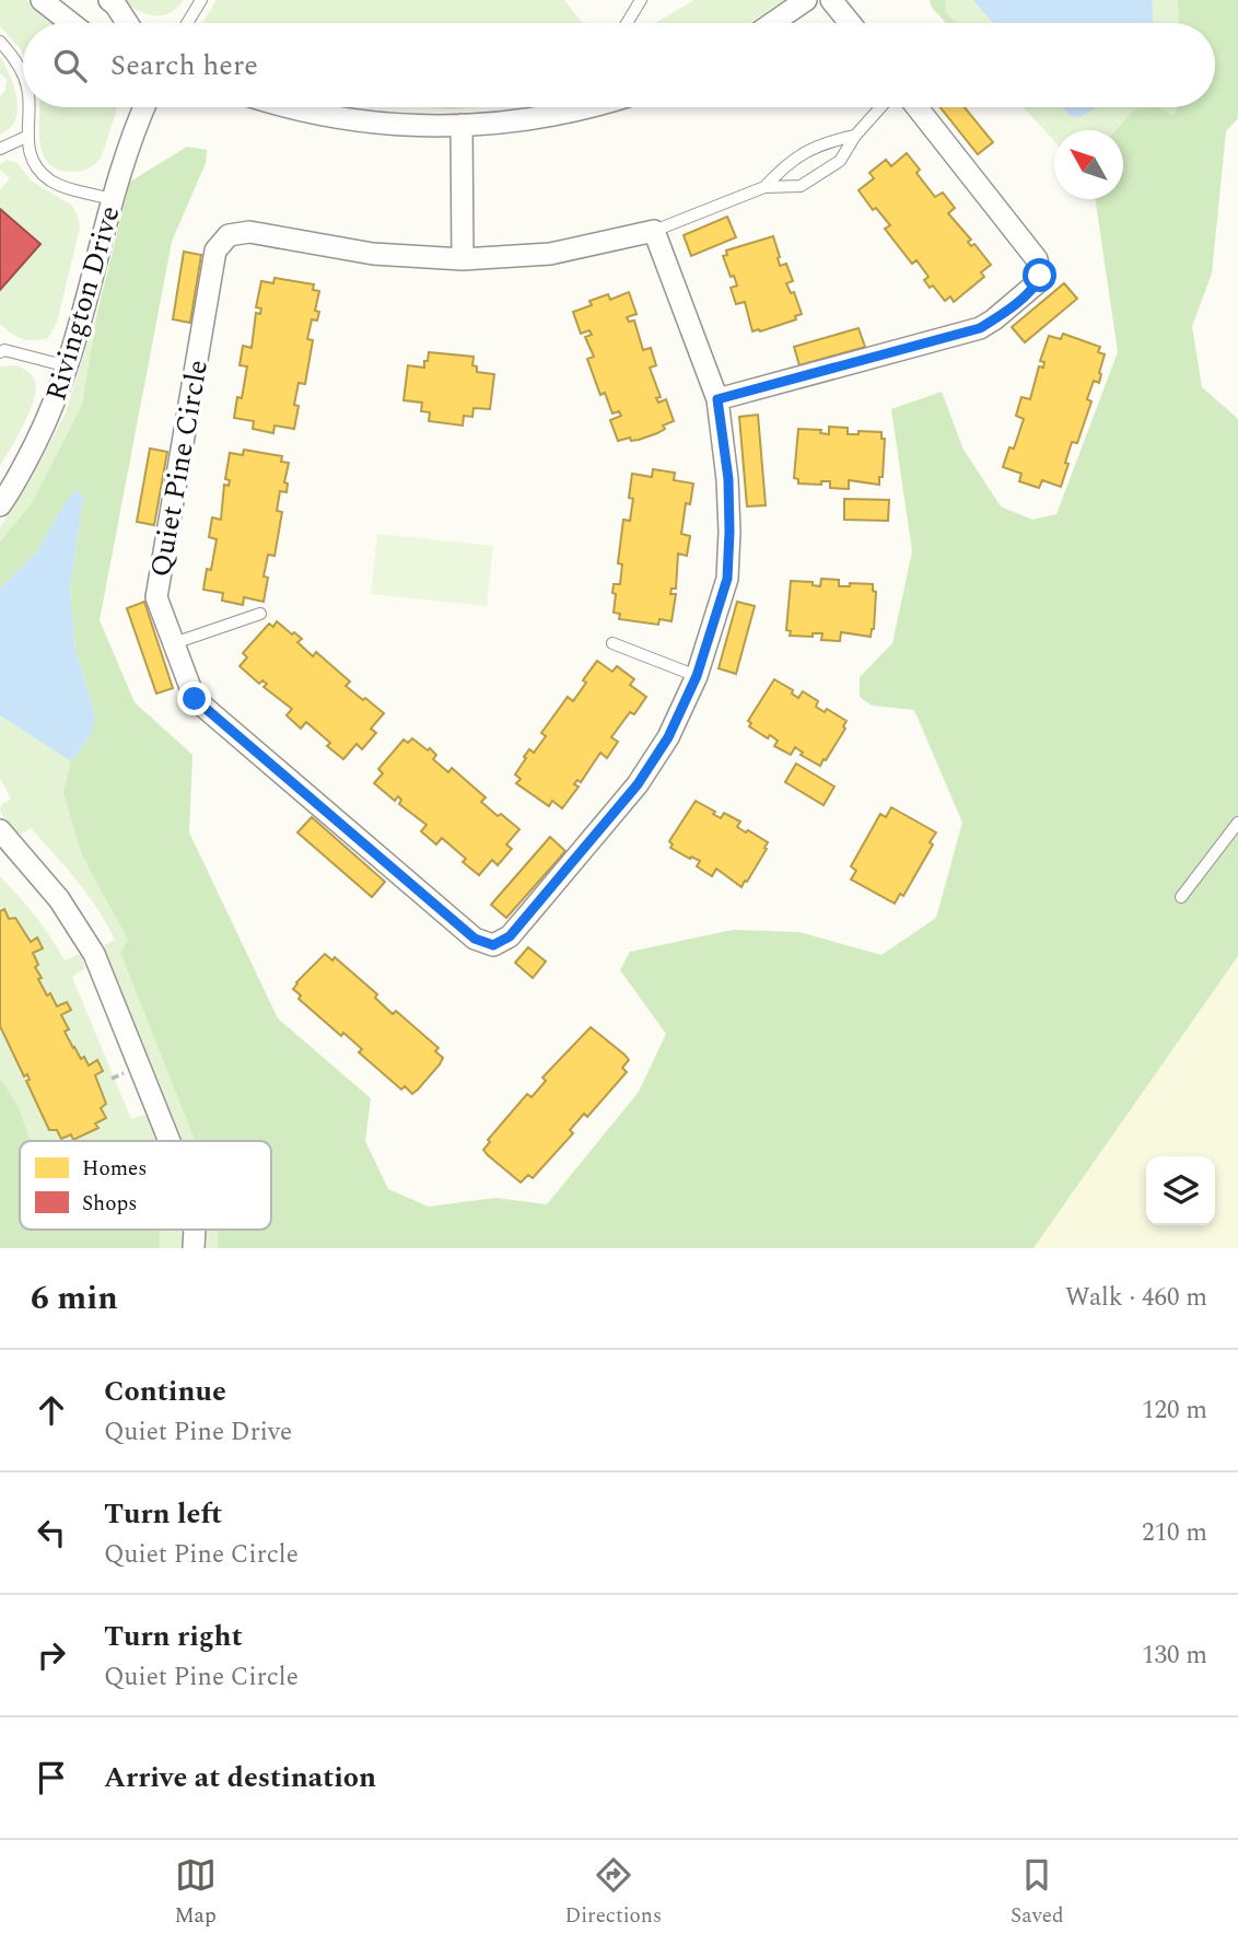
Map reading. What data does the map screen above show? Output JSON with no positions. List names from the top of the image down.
{
  "streets": {
    "street": ["Rivington Drive", "Quiet Pine Circle"]
  },
  "legend": ["Homes", "Shops"],
  "north": "top left",
  "page": {
    "search": "Search here",
    "heading": ["6 min", "Walk · 460 m"],
    "list": [
      ["Continue", "Quiet Pine Drive", "120 m"],
      ["Turn left", "Quiet Pine Circle", "210 m"],
      ["Turn right", "Quiet Pine Circle", "130 m"],
      "Arrive at destination"
    ],
    "nav": ["Map", "Directions", "Saved"]
  }
}
